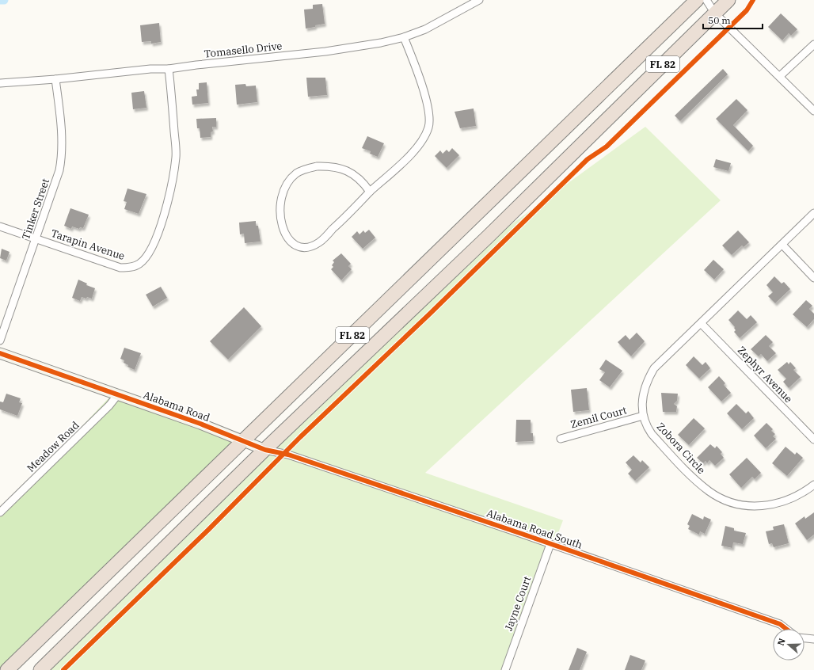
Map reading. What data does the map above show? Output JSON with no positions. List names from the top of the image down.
{
  "streets": {
    "highway": ["FL 82"],
    "street": [
      "Tomasello Drive",
      "Tinker Street",
      "Tarapin Avenue",
      "Zephyr Avenue",
      "Alabama Road",
      "Zemil Court",
      "Meadow Road",
      "Zobora Circle",
      "Alabama Road South",
      "Jayne Court"
    ]
  },
  "crossings": [
    ["Tomasello Drive", "Tinker Street"],
    ["Tomasello Drive", "Tarapin Avenue"],
    ["FL 82", "Alabama Road"],
    ["FL 82", "Alabama Road South"],
    ["Tinker Street", "Tarapin Avenue"],
    ["Zephyr Avenue", "Zobora Circle"],
    ["Alabama Road", "Meadow Road"],
    ["Alabama Road", "Alabama Road South"],
    ["Zemil Court", "Zobora Circle"],
    ["Alabama Road South", "Jayne Court"]
  ],
  "scale_bar": "50 m",
  "north": "left"
}
